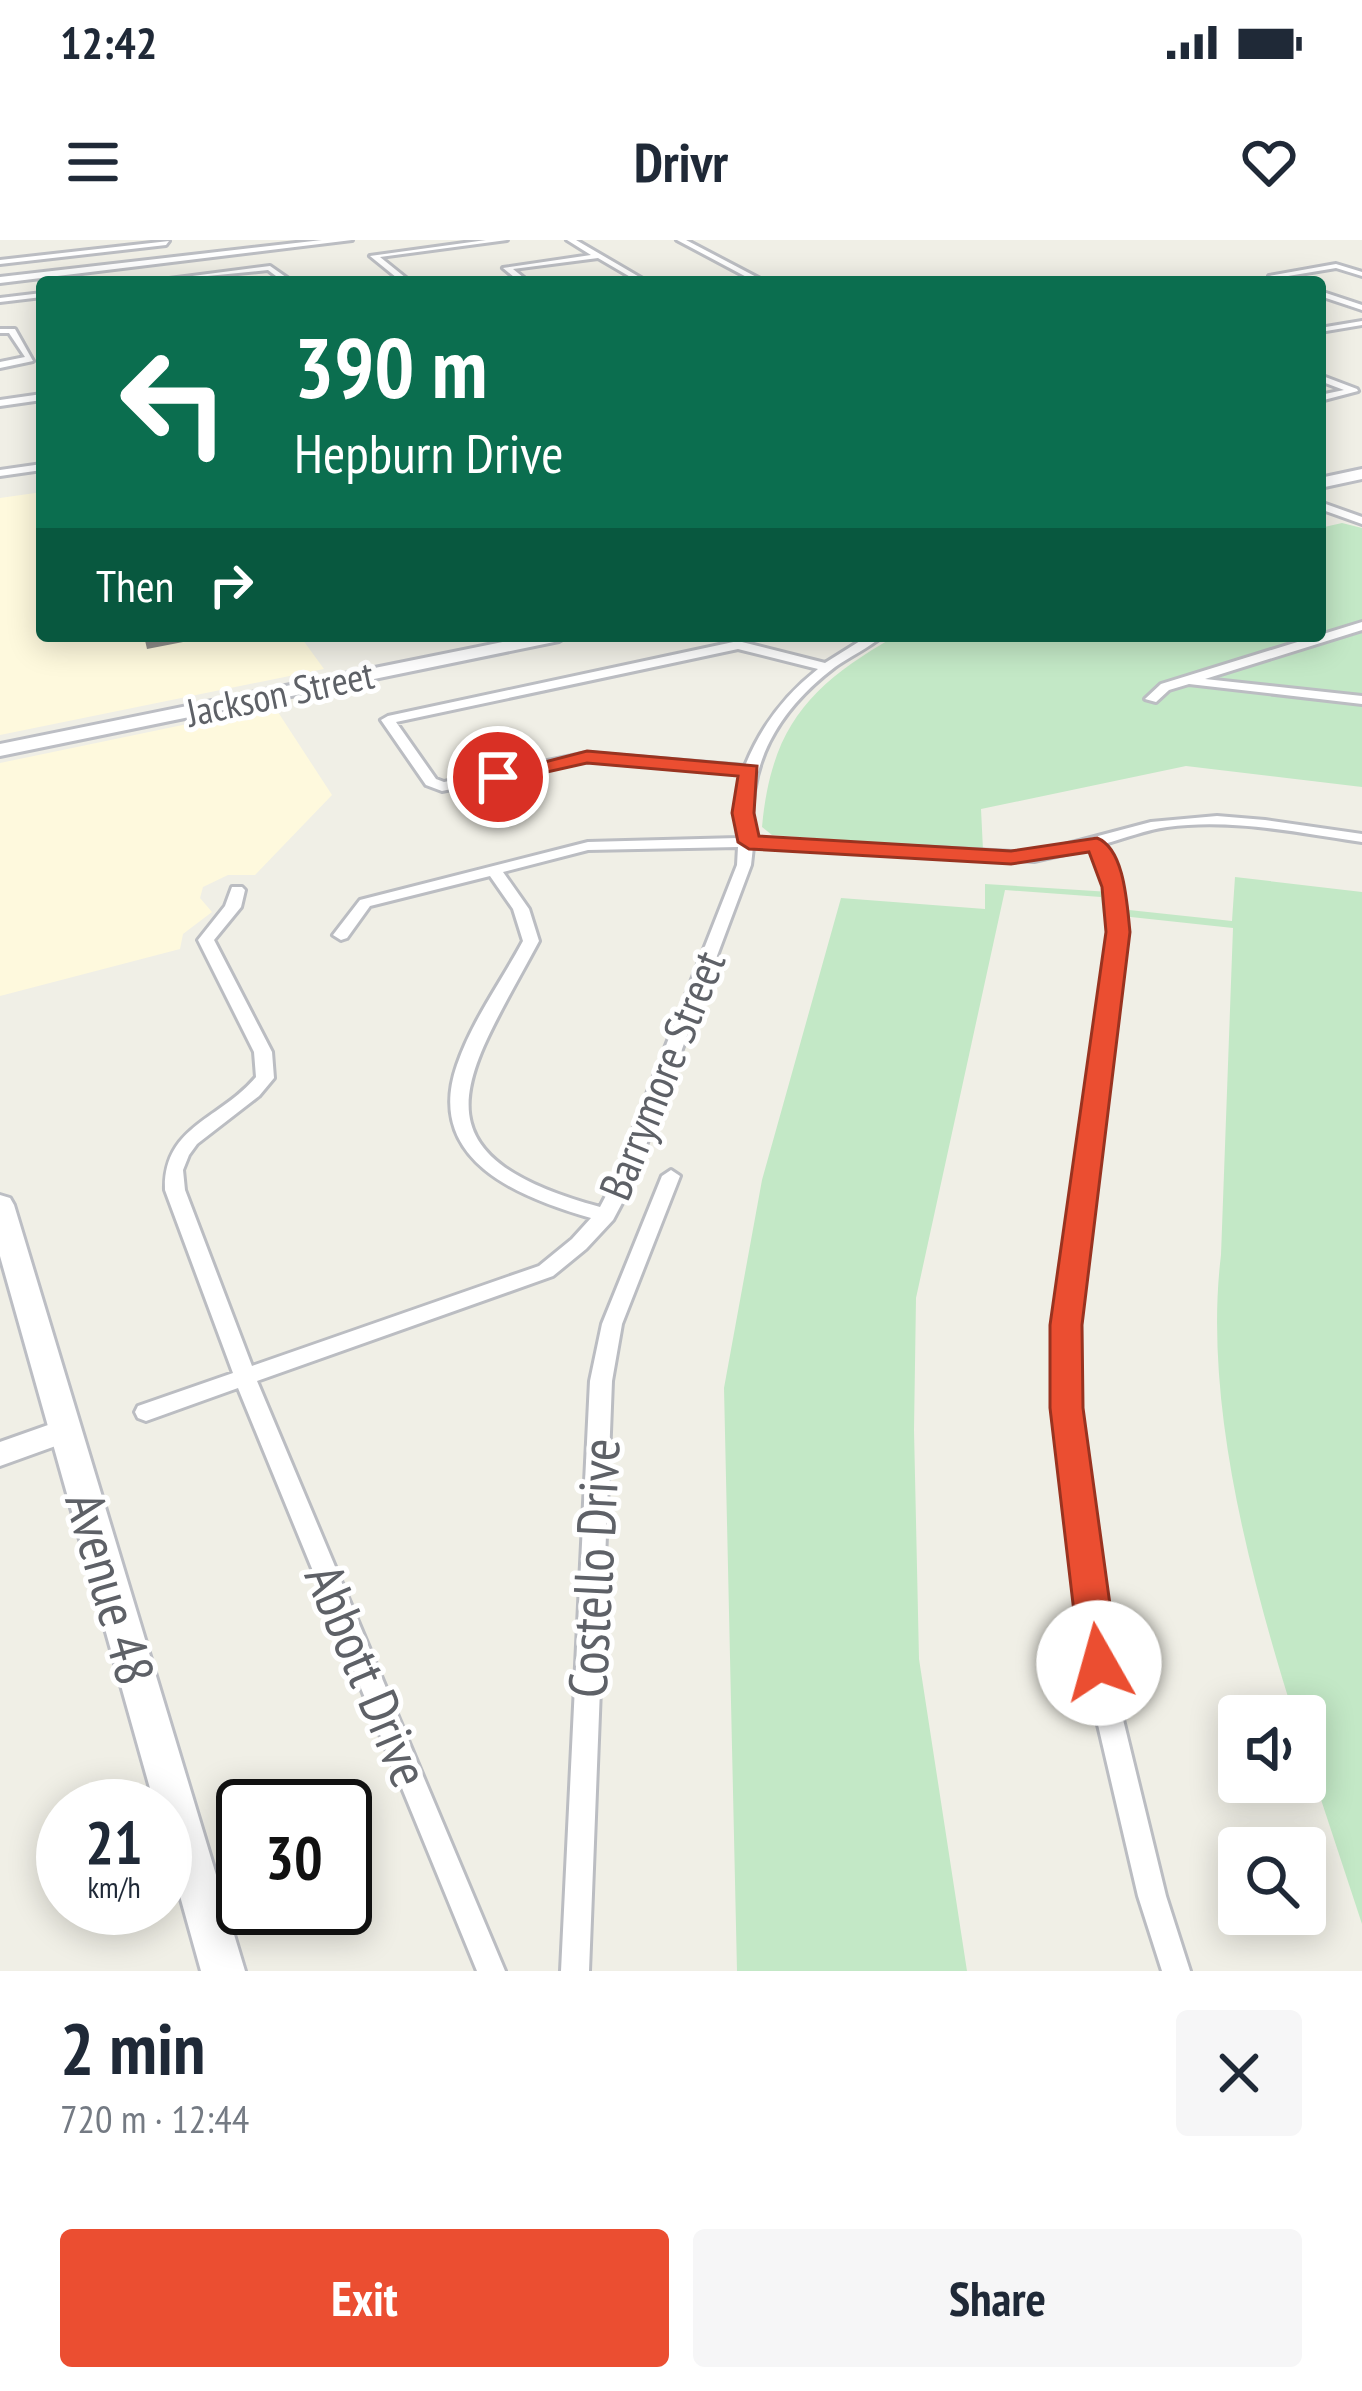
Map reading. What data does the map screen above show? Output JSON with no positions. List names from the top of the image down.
{
  "streets": {
    "main road": ["Jackson Street", "Avenue 48"],
    "street": ["Barrymore Street", "Costello Drive", "Abbott Drive"]
  },
  "crossings": [
    ["Barrymore Street", "Abbott Drive"]
  ],
  "page": {
    "status": "12:42",
    "header": "Drivr",
    "turn": ["390 m", "Hepburn Drive"],
    "then": "Then",
    "speed": "21 km/h",
    "limit": "30",
    "heading": ["2 min", "720 m · 12:44"],
    "buttons": ["Exit", "Share"]
  }
}
